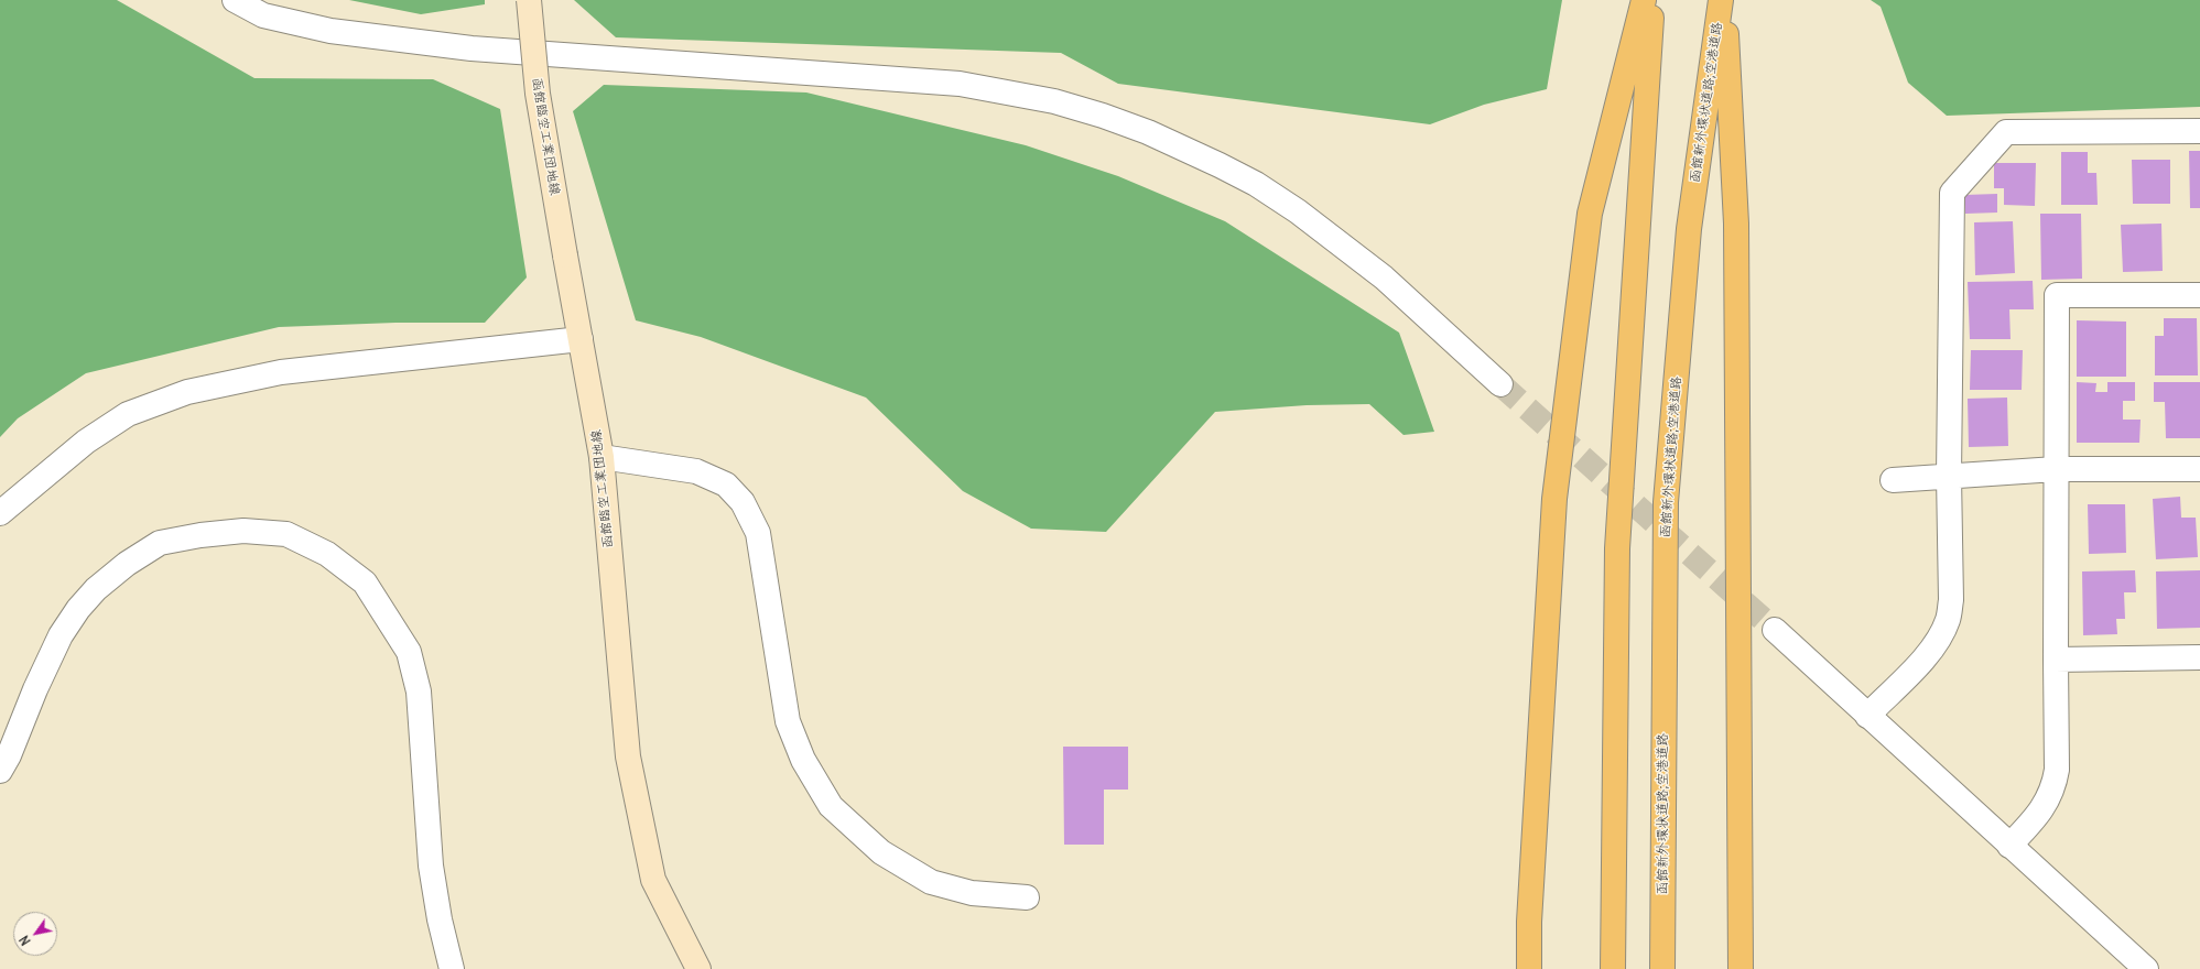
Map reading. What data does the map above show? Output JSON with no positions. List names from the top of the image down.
{
  "streets": {
    "highway": ["函館新外環状道路;空港道路"],
    "main road": ["函館臨空工業団地線"]
  },
  "north": "bottom left"
}
